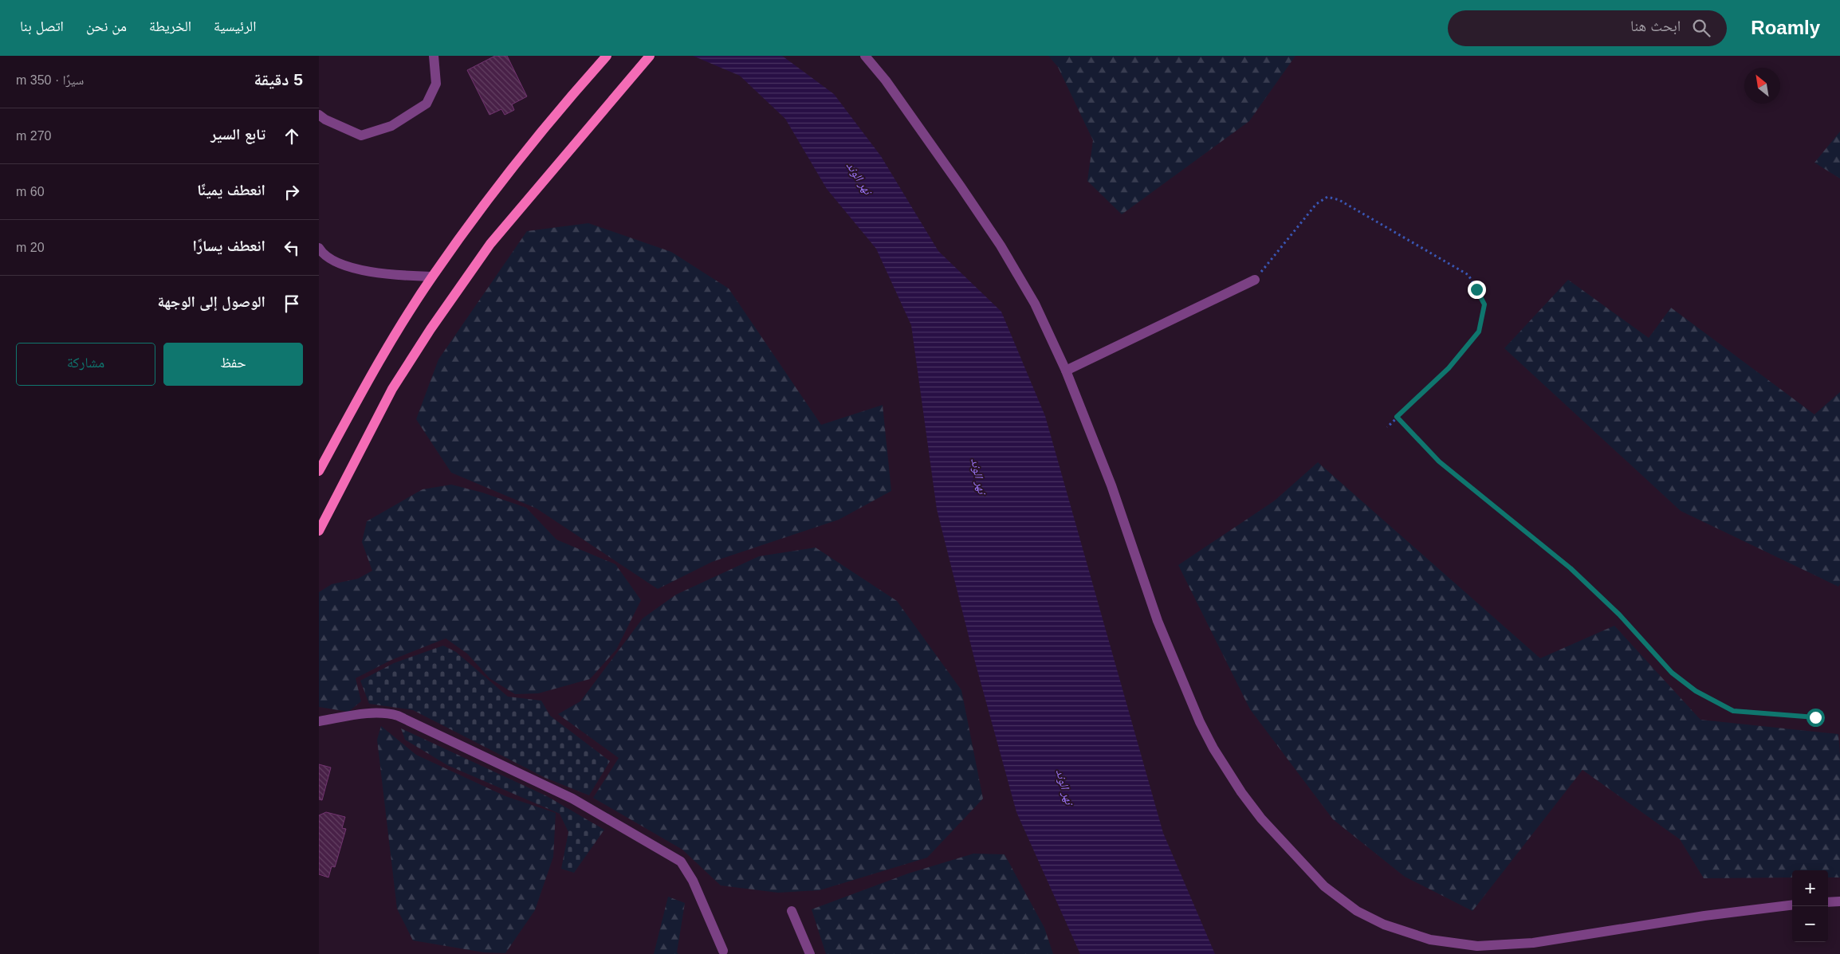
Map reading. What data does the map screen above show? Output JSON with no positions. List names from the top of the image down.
{
  "water": ["نهر الوند"],
  "north": "top left",
  "page": {
    "header": "Roamly",
    "search": "ابحث هنا",
    "nav": [
      "الرئيسية",
      "الخريطة",
      "من نحن",
      "اتصل بنا"
    ],
    "heading": ["5 دقيقة", "سيرًا · 350 m"],
    "list": [
      ["تابع السير", "270 m"],
      ["انعطف يمينًا", "60 m"],
      ["انعطف يسارًا", "20 m"],
      "الوصول إلى الوجهة"
    ],
    "buttons": ["حفظ", "مشاركة"],
    "map_buttons": ["+", "−"]
  }
}
